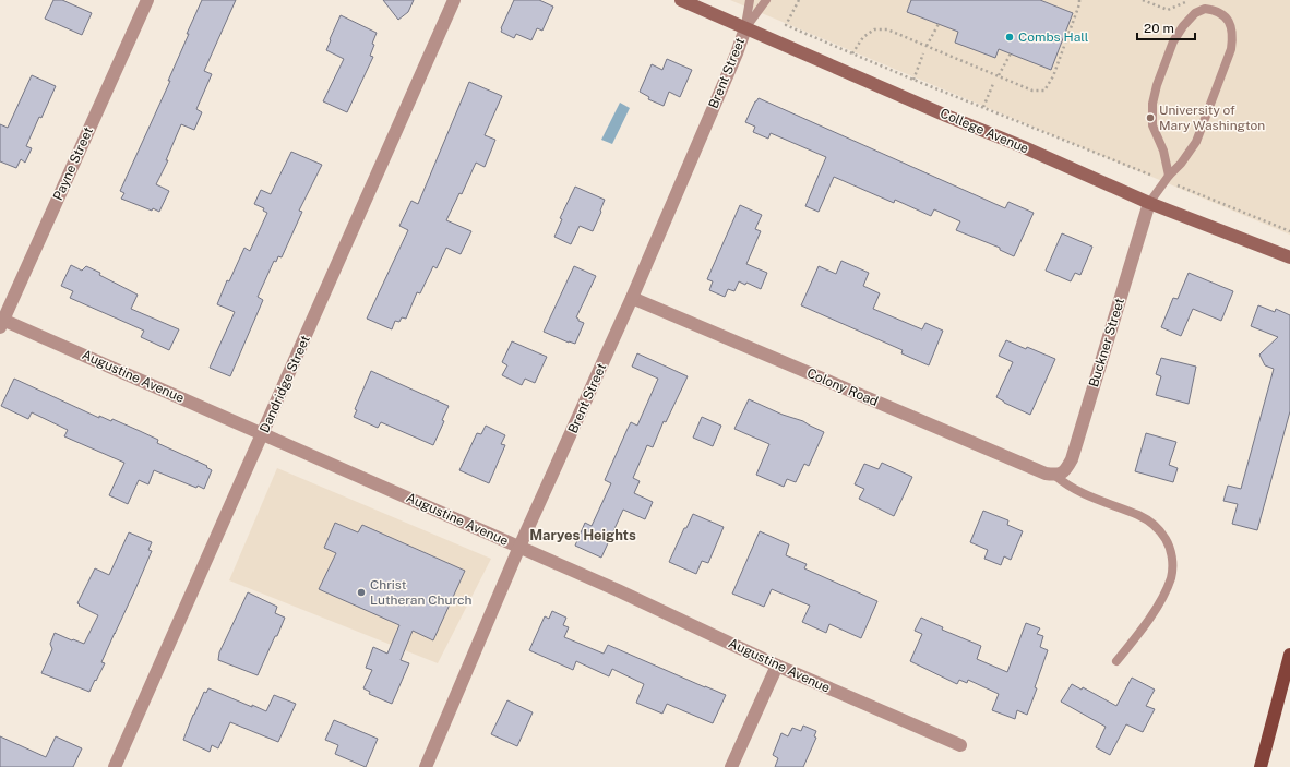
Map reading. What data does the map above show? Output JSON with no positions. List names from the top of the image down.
{
  "streets": {
    "street": [
      "Brent Street",
      "College Avenue",
      "Payne Street",
      "Buckner Street",
      "Augustine Avenue",
      "Dandridge Street",
      "Colony Road"
    ]
  },
  "crossings": [
    ["Brent Street", "College Avenue"],
    ["Brent Street", "Augustine Avenue"],
    ["Brent Street", "Colony Road"],
    ["College Avenue", "Buckner Street"],
    ["Payne Street", "Augustine Avenue"],
    ["Buckner Street", "Colony Road"],
    ["Augustine Avenue", "Dandridge Street"]
  ],
  "districts": ["Maryes Heights"],
  "places": ["Combs Hall", "University of Mary Washington", "Christ Lutheran Church"],
  "scale_bar": "20 m"
}
